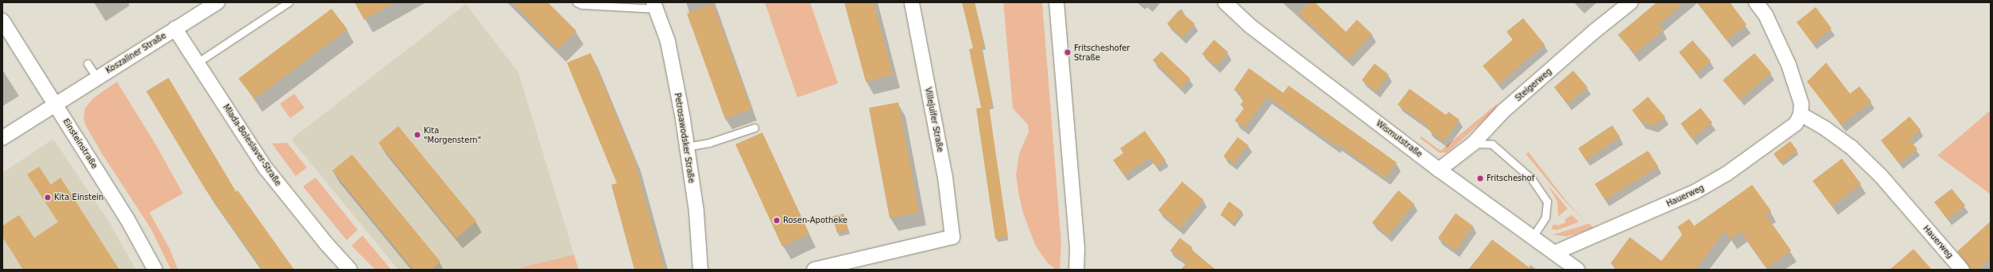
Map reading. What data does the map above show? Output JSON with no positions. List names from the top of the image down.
{
  "streets": {
    "street": [
      "Koszaliner Straße",
      "Steigerweg",
      "Villejuifer Straße",
      "Petrosawodsker Straße",
      "Wismutstraße",
      "Einsteinstraße",
      "Mlada-Boleslaver-Straße",
      "Hauerweg"
    ]
  },
  "crossings": [
    ["Koszaliner Straße", "Einsteinstraße"],
    ["Koszaliner Straße", "Mlada-Boleslaver-Straße"],
    ["Steigerweg", "Wismutstraße"],
    ["Wismutstraße", "Hauerweg"]
  ],
  "places": [
    "Fritscheshofer Straße",
    "Kita \"Morgenstern\"",
    "Fritscheshof",
    "Kita Einstein",
    "Rosen-Apotheke"
  ]
}
